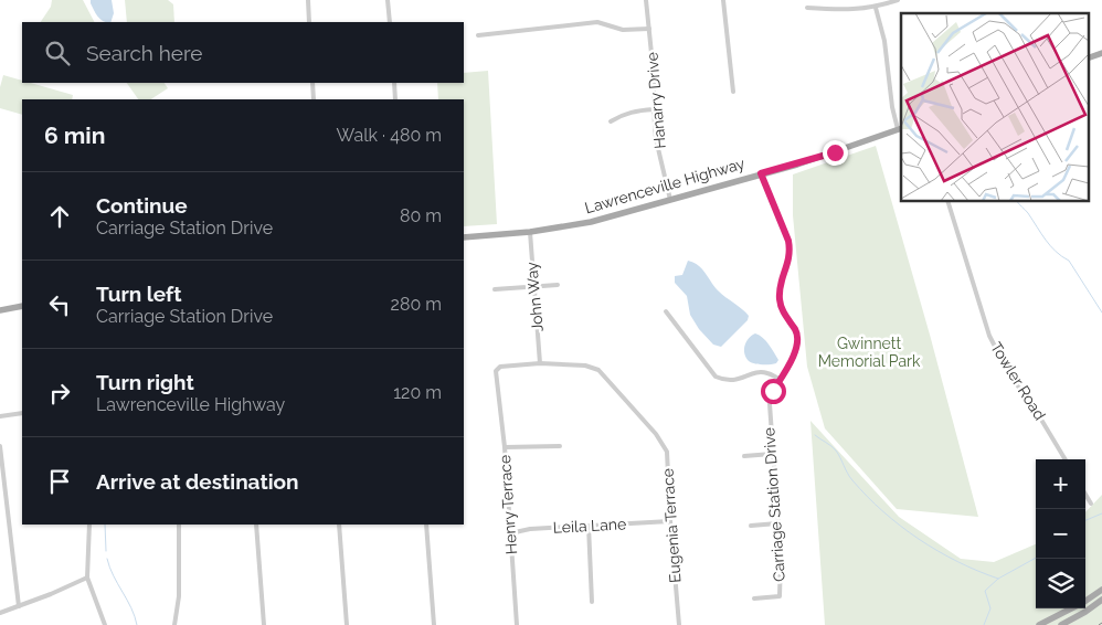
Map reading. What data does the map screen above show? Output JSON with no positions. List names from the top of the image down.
{
  "streets": {
    "main road": ["Lawrenceville Highway"],
    "street": [
      "Hanarry Drive",
      "John Way",
      "Towler Road",
      "Henry Terrace",
      "Carriage Station Drive",
      "Leila Lane",
      "Eugenia Terrace"
    ]
  },
  "crossings": [
    ["Hanarry Drive", "Lawrenceville Highway"],
    ["Lawrenceville Highway", "John Way"],
    ["Lawrenceville Highway", "Carriage Station Drive"],
    ["John Way", "Eugenia Terrace"],
    ["Henry Terrace", "Leila Lane"],
    ["Henry Terrace", "Eugenia Terrace"],
    ["Leila Lane", "Eugenia Terrace"]
  ],
  "parks": ["Gwinnett Memorial Park"],
  "page": {
    "search": "Search here",
    "heading": ["6 min", "Walk · 480 m"],
    "list": [
      ["Continue", "Carriage Station Drive", "80 m"],
      ["Turn left", "Carriage Station Drive", "280 m"],
      ["Turn right", "Lawrenceville Highway", "120 m"],
      "Arrive at destination"
    ],
    "map_buttons": ["+", "−"]
  }
}
